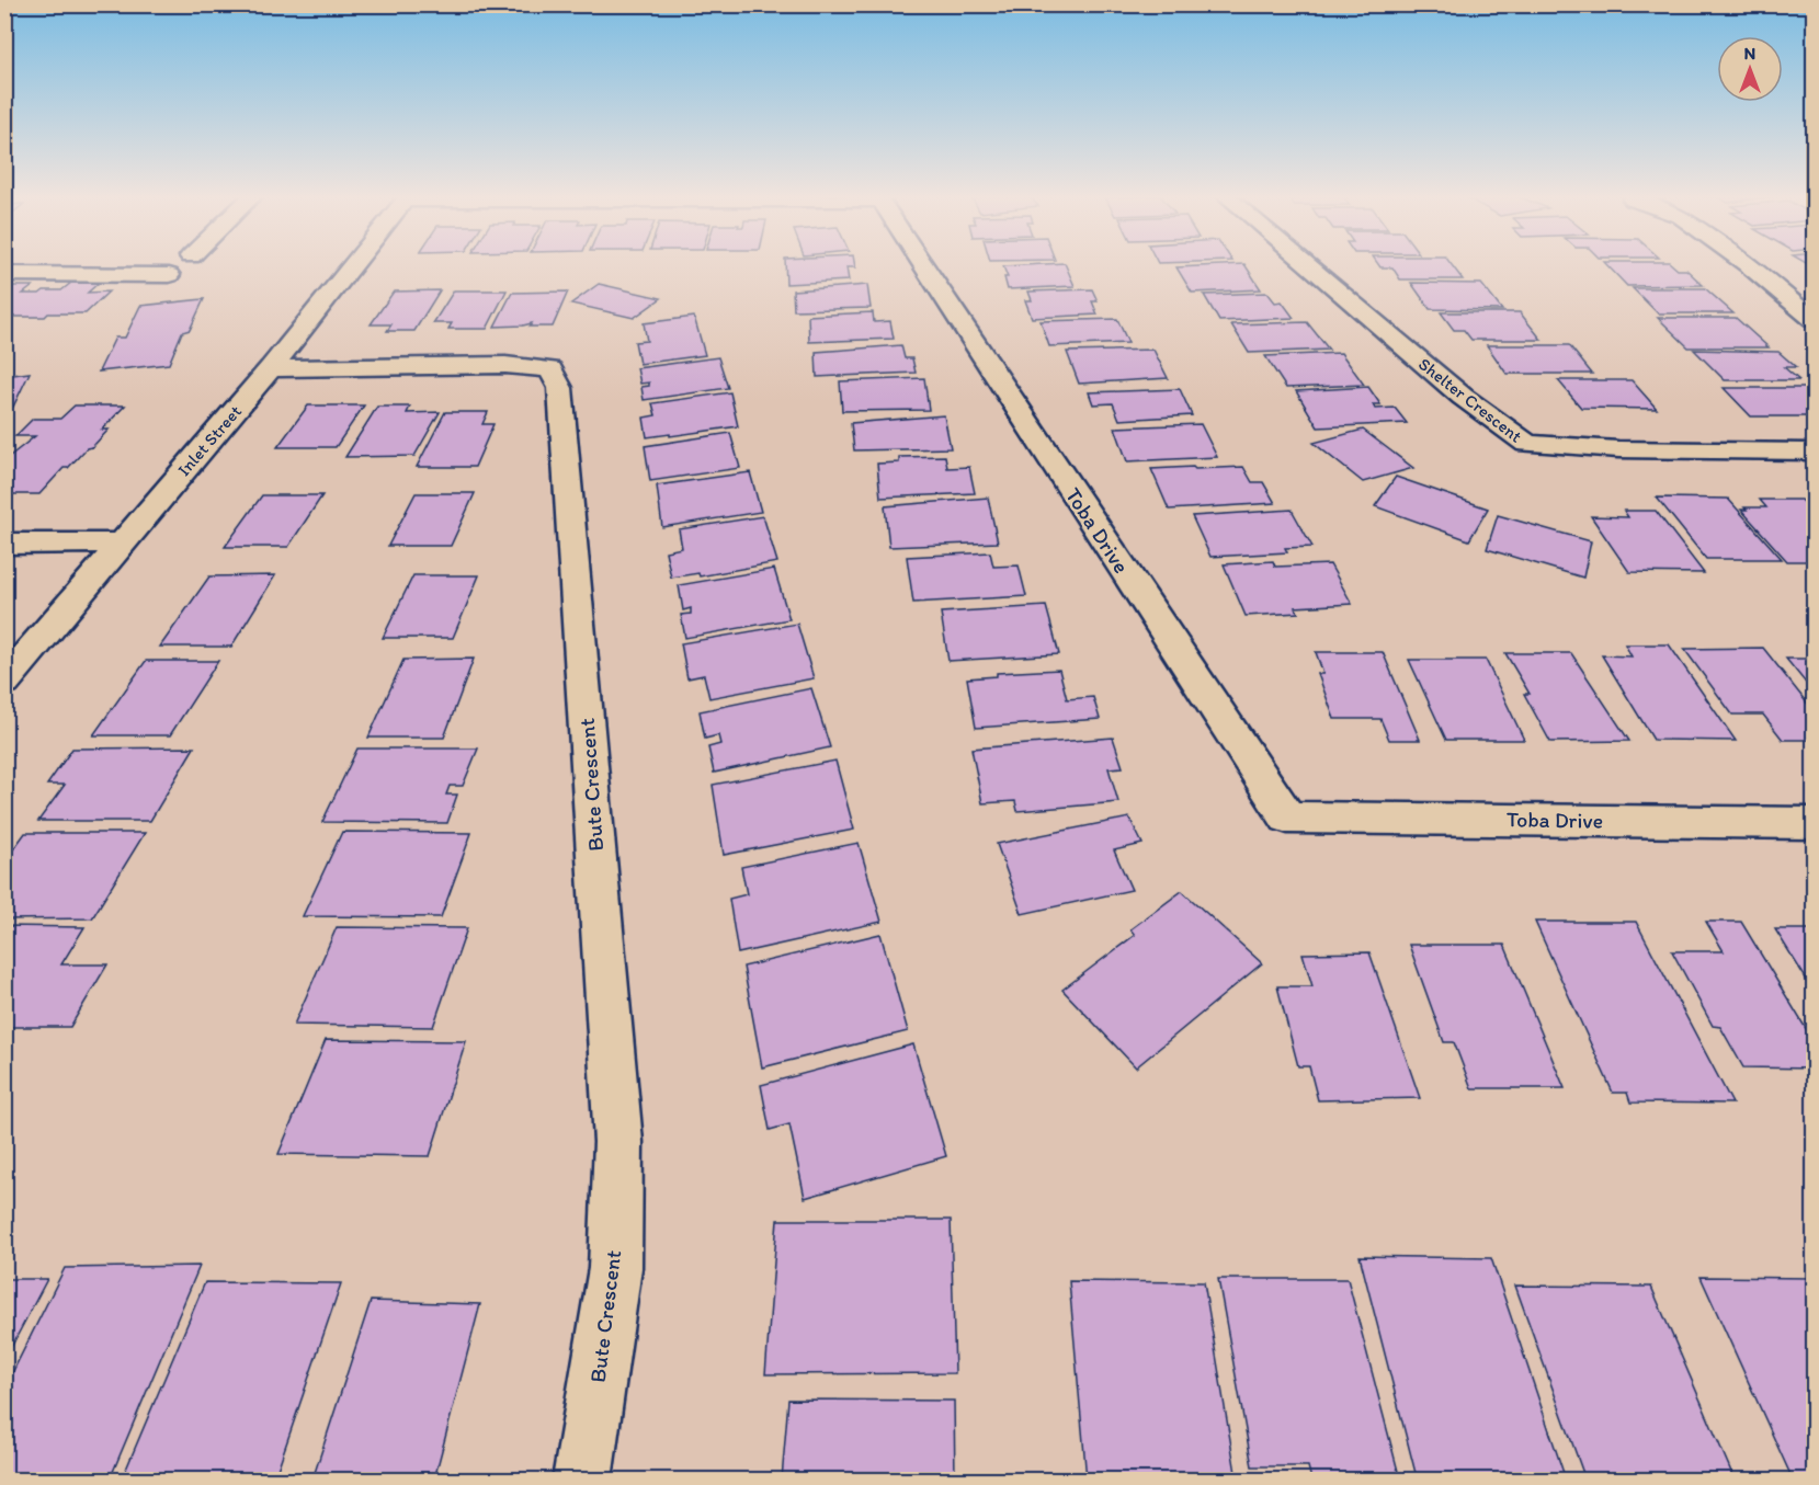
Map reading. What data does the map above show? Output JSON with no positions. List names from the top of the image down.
{
  "streets": {
    "street": [
      "Shelter Crescent",
      "Inlet Street",
      "Toba Drive",
      "Bute Crescent"
    ]
  },
  "crossings": [
    ["Inlet Street", "Bute Crescent"]
  ],
  "north": "top"
}
